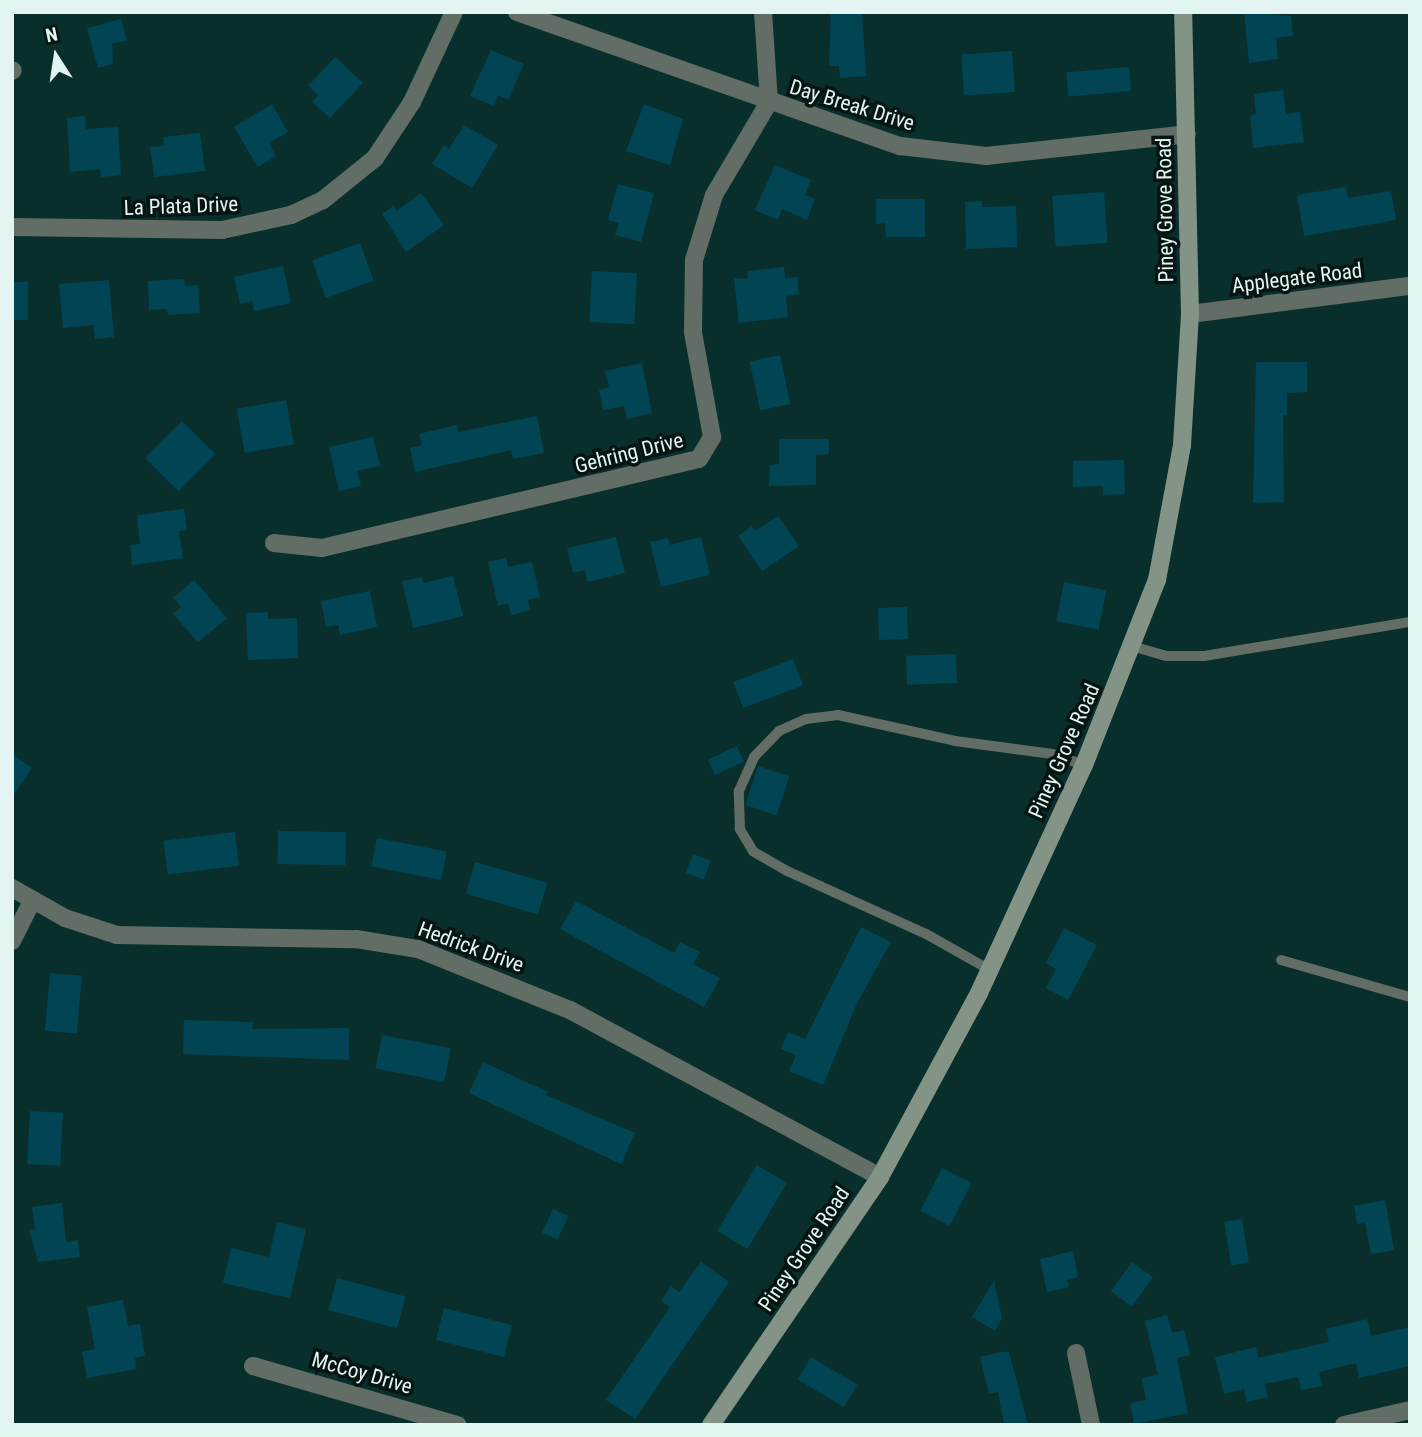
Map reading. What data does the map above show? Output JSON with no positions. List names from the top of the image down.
{
  "streets": {
    "main road": ["Piney Grove Road"],
    "street": [
      "Day Break Drive",
      "La Plata Drive",
      "Applegate Road",
      "Gehring Drive",
      "Hedrick Drive",
      "McCoy Drive"
    ]
  },
  "crossings": [
    ["Day Break Drive", "Piney Grove Road"],
    ["Day Break Drive", "Gehring Drive"],
    ["Piney Grove Road", "Applegate Road"],
    ["Piney Grove Road", "Hedrick Drive"]
  ],
  "north": "top"
}
